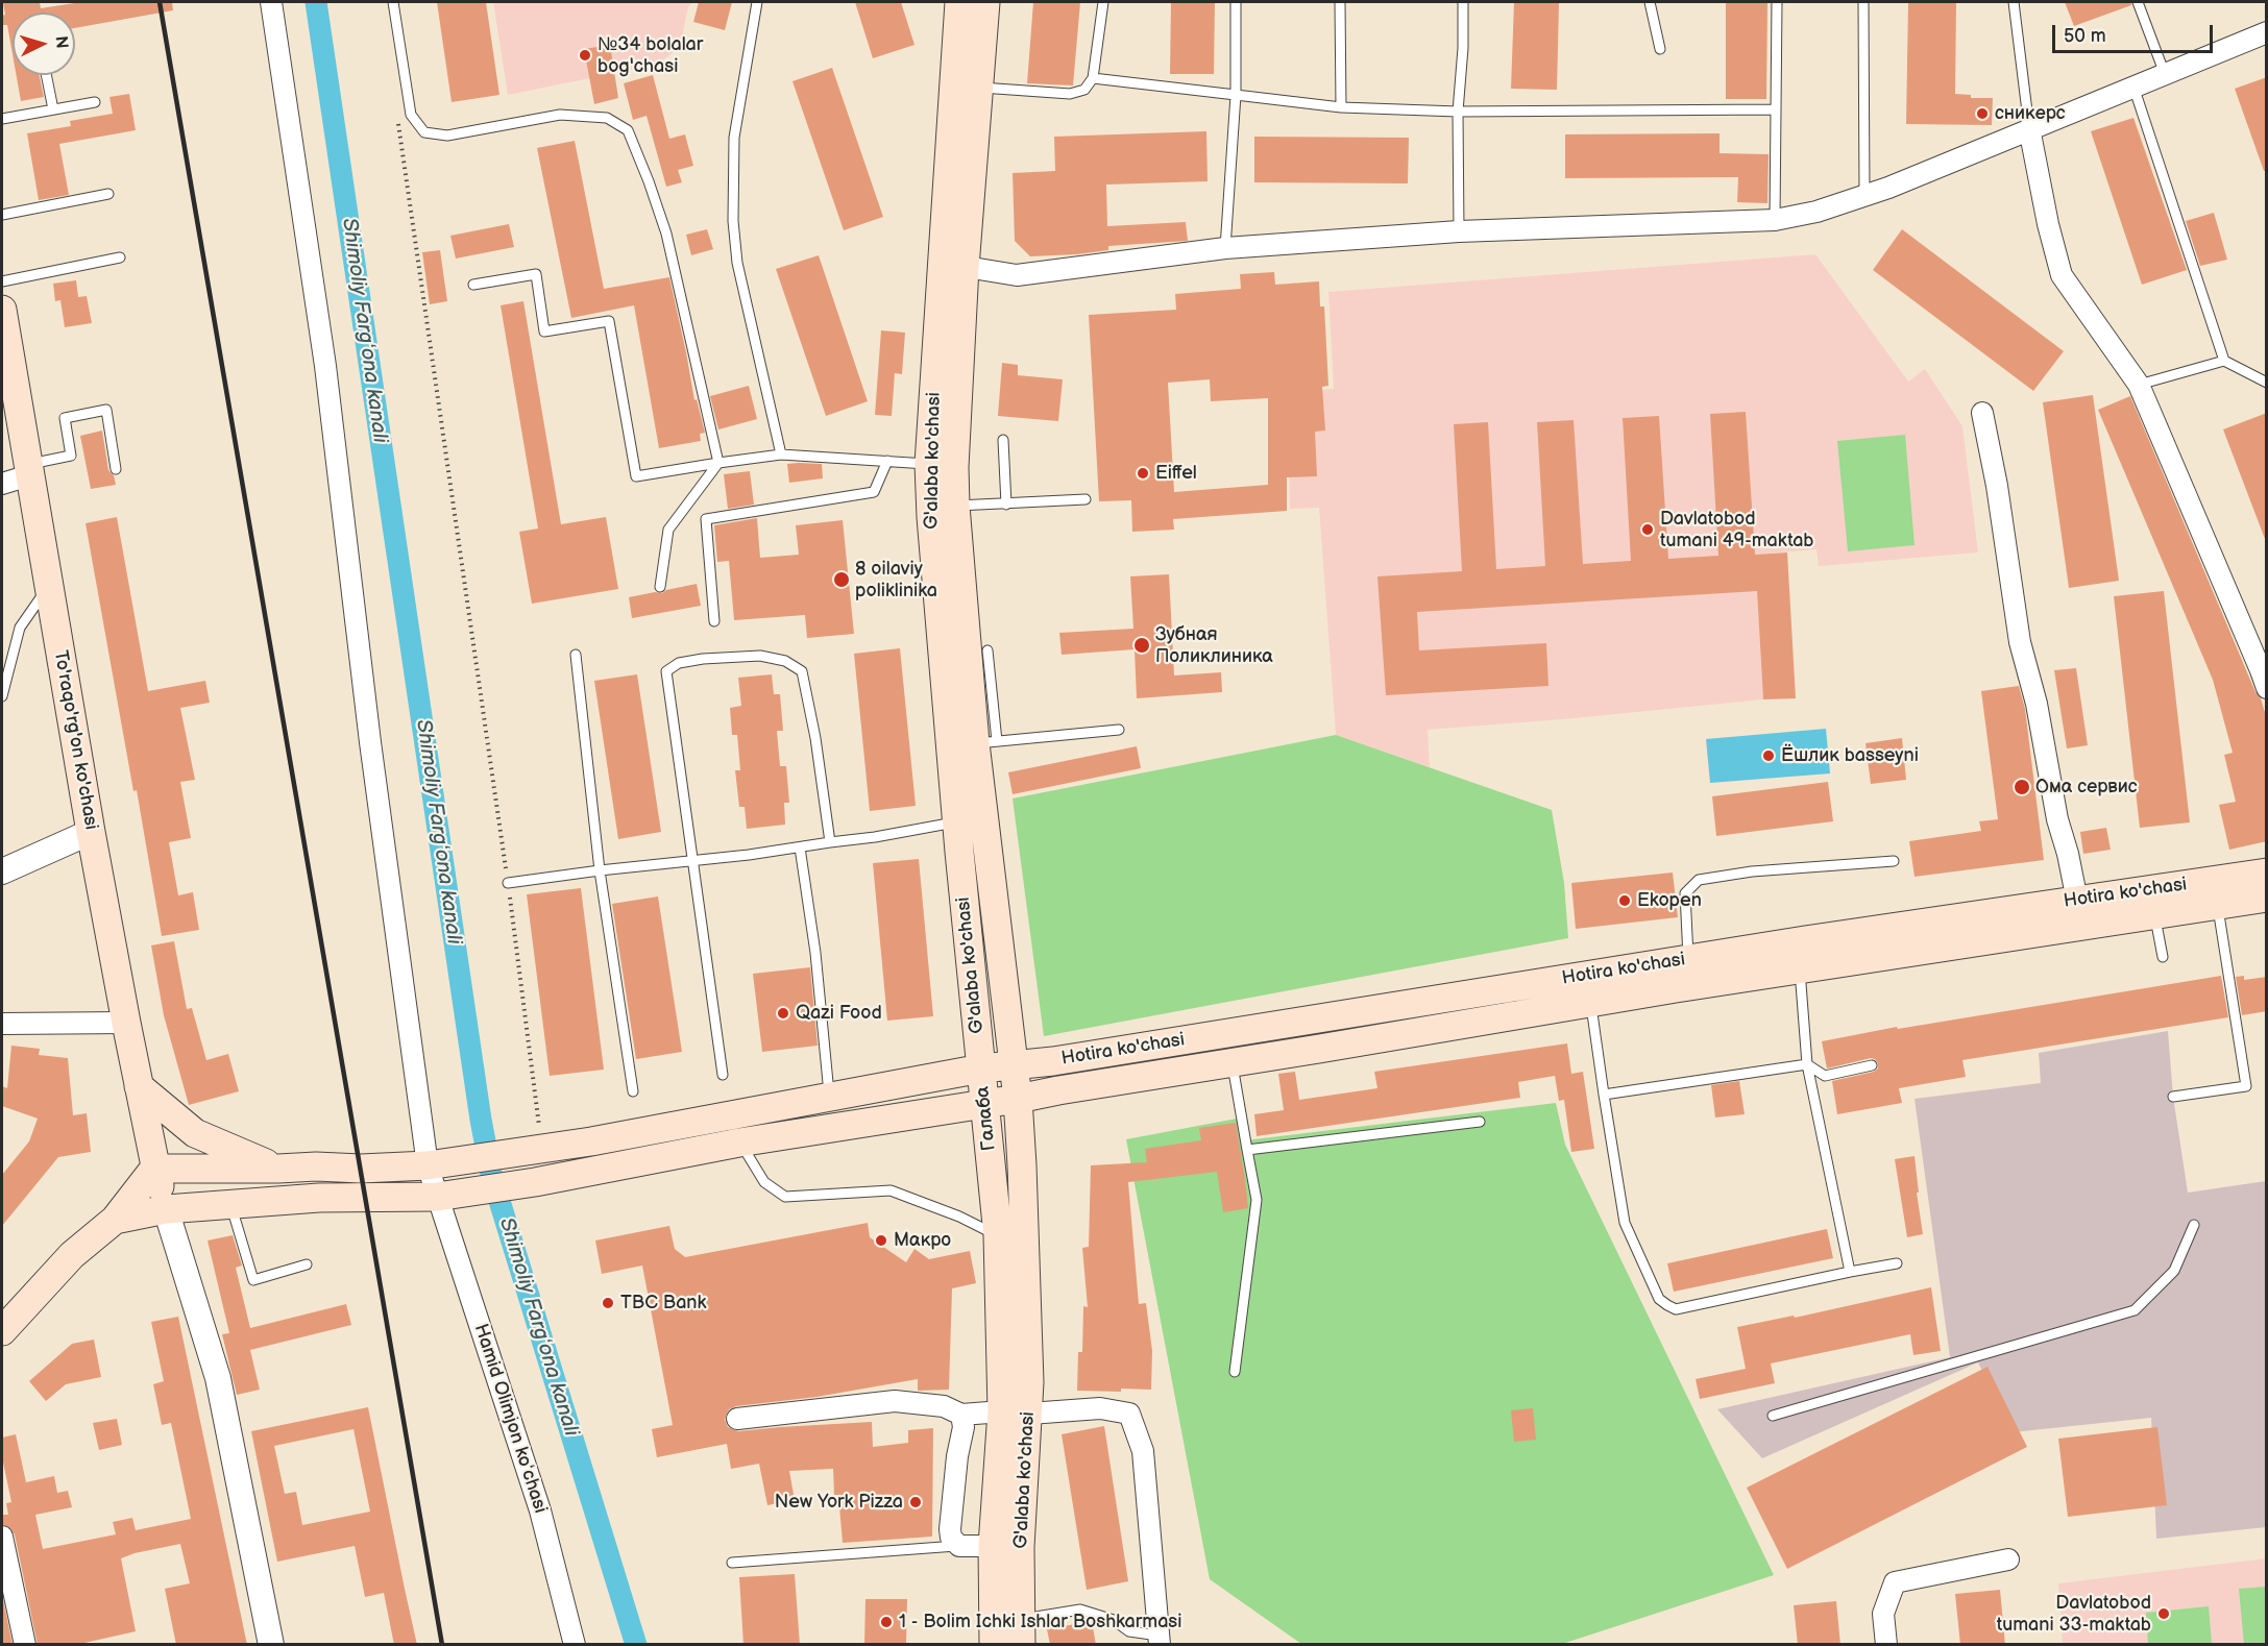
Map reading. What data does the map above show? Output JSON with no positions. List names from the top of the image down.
{
  "streets": {
    "main road": [
      "G'alaba ko'chasi",
      "To'raqo'rg'on ko'chasi",
      "Hotira ko'chasi",
      "Галаба"
    ],
    "street": ["Hamid Olimjon koʻchasi"]
  },
  "crossings": [
    ["G'alaba ko'chasi", "Hotira ko'chasi"],
    ["G'alaba ko'chasi", "Галаба"],
    ["To'raqo'rg'on ko'chasi", "Hotira ko'chasi"],
    ["Hotira ko'chasi", "Галаба"],
    ["Hotira ko'chasi", "Hamid Olimjon koʻchasi"]
  ],
  "water": ["Shimoliy Fargʻona kanali"],
  "places": [
    "№34 bolalar bog'chasi",
    "сникерс",
    "Eiffel",
    "Davlatobod tumani 49-maktab",
    "8 oilaviy poliklinika",
    "Зубная Поликлиника",
    "Ёшлик basseyni",
    "Ома сервис",
    "Ekopen",
    "Qazi Food",
    "Макро",
    "TBC Bank",
    "New York Pizza",
    "Davlatobod tumani 33-maktab",
    "1 - Bolim Ichki Ishlar Boshkarmasi"
  ],
  "scale_bar": "50 m",
  "north": "right"
}
